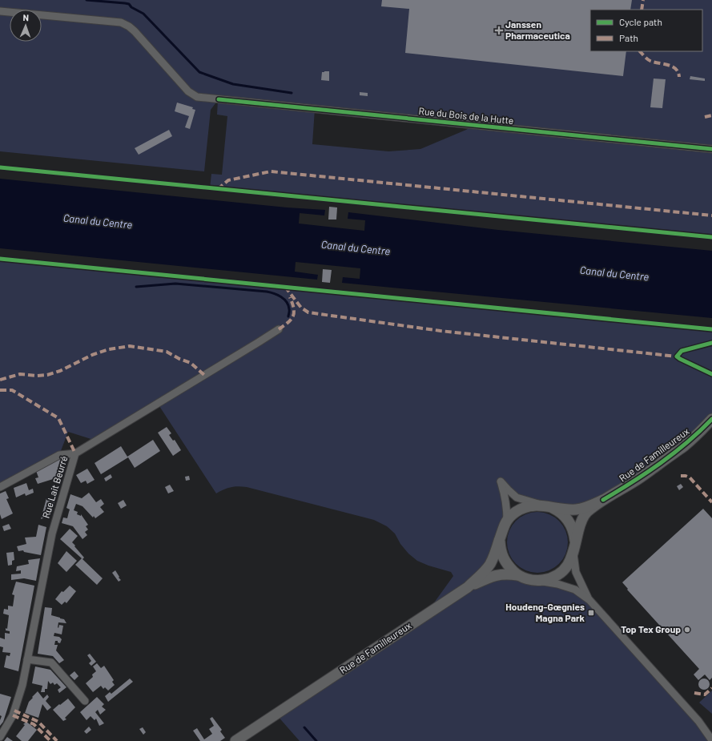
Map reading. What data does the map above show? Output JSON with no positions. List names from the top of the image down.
{
  "streets": {
    "street": ["Rue du Bois de la Hutte", "Rue de Familleureux", "Rue Lait Beurré"]
  },
  "water": ["Canal du Centre"],
  "places": {
    "health": ["Janssen Pharmaceutica"],
    "transit": ["Houdeng-Gœgnies Magna Park"],
    "other": ["Top Tex Group"]
  },
  "legend": ["Cycle path", "Path"],
  "north": "top"
}
